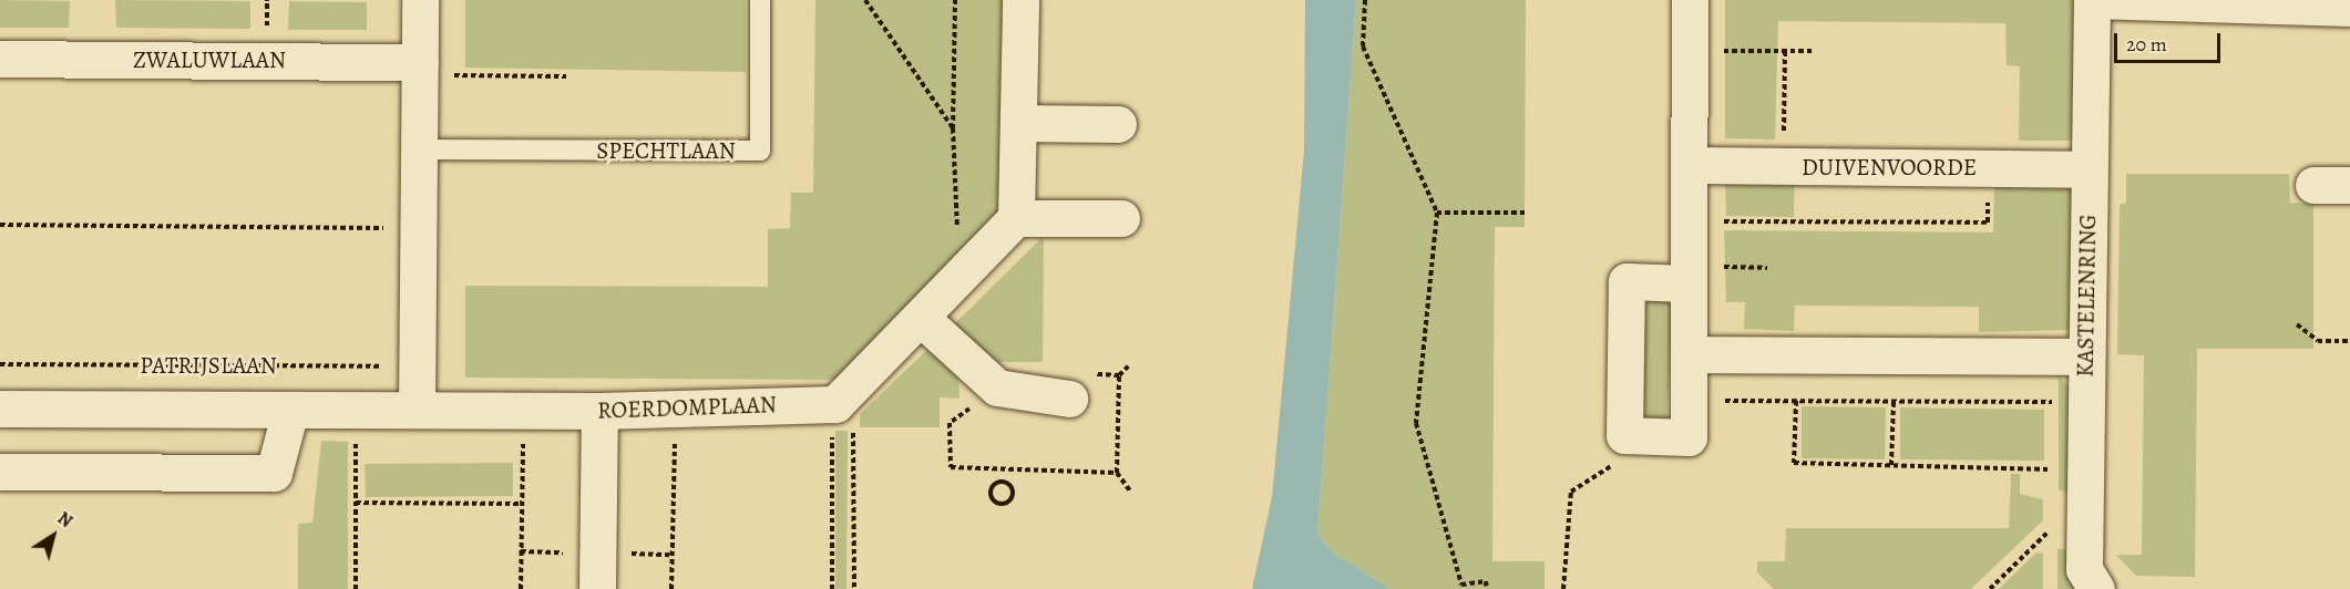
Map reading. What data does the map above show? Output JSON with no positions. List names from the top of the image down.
{
  "streets": {
    "street": [
      "ZWALUWLAAN",
      "DUIVENVOORDE",
      "KASTELENRING",
      "PATRIJSLAAN",
      "ROERDOMPLAAN"
    ],
    "lane": ["SPECHTLAAN"]
  },
  "crossings": [
    ["DUIVENVOORDE", "KASTELENRING"],
    ["PATRIJSLAAN", "ROERDOMPLAAN"]
  ],
  "scale_bar": "20 m",
  "north": "top right"
}
